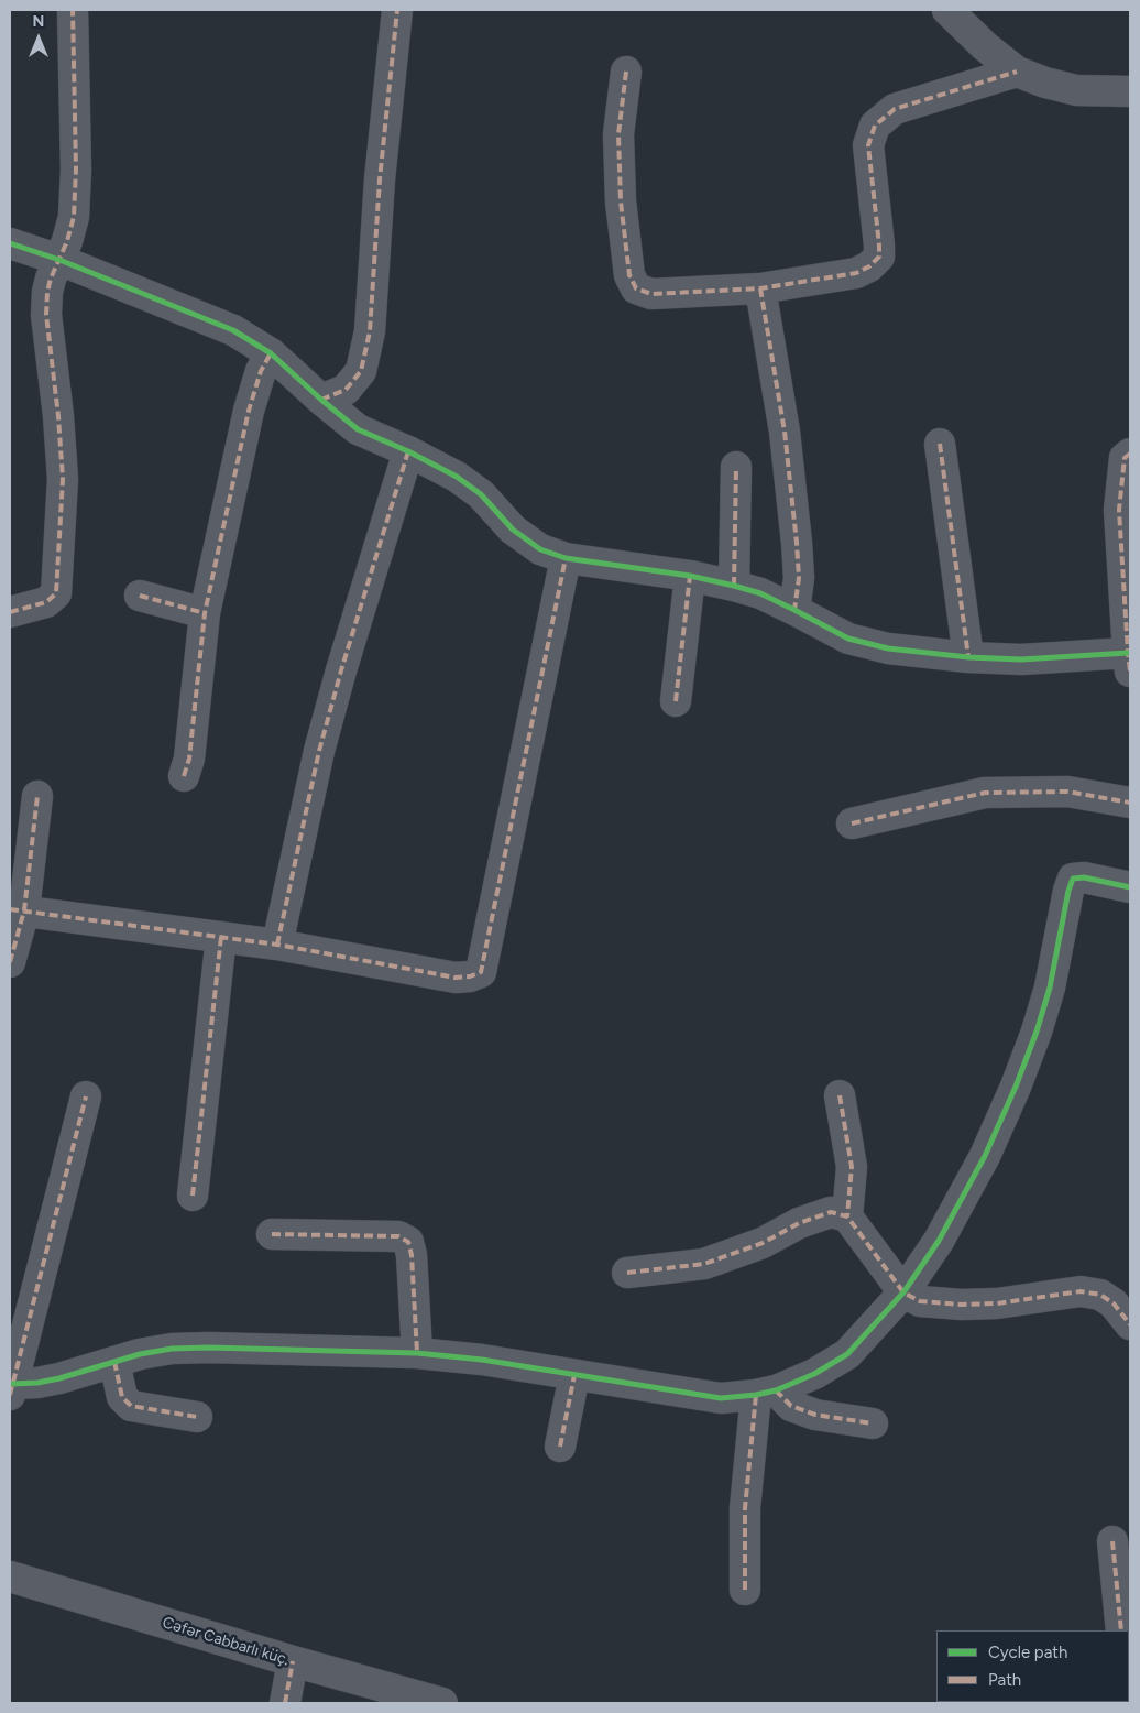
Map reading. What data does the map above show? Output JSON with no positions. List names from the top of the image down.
{
  "streets": {
    "street": ["Cəfər Cabbarlı küç."]
  },
  "legend": ["Cycle path", "Path"],
  "north": "top"
}
